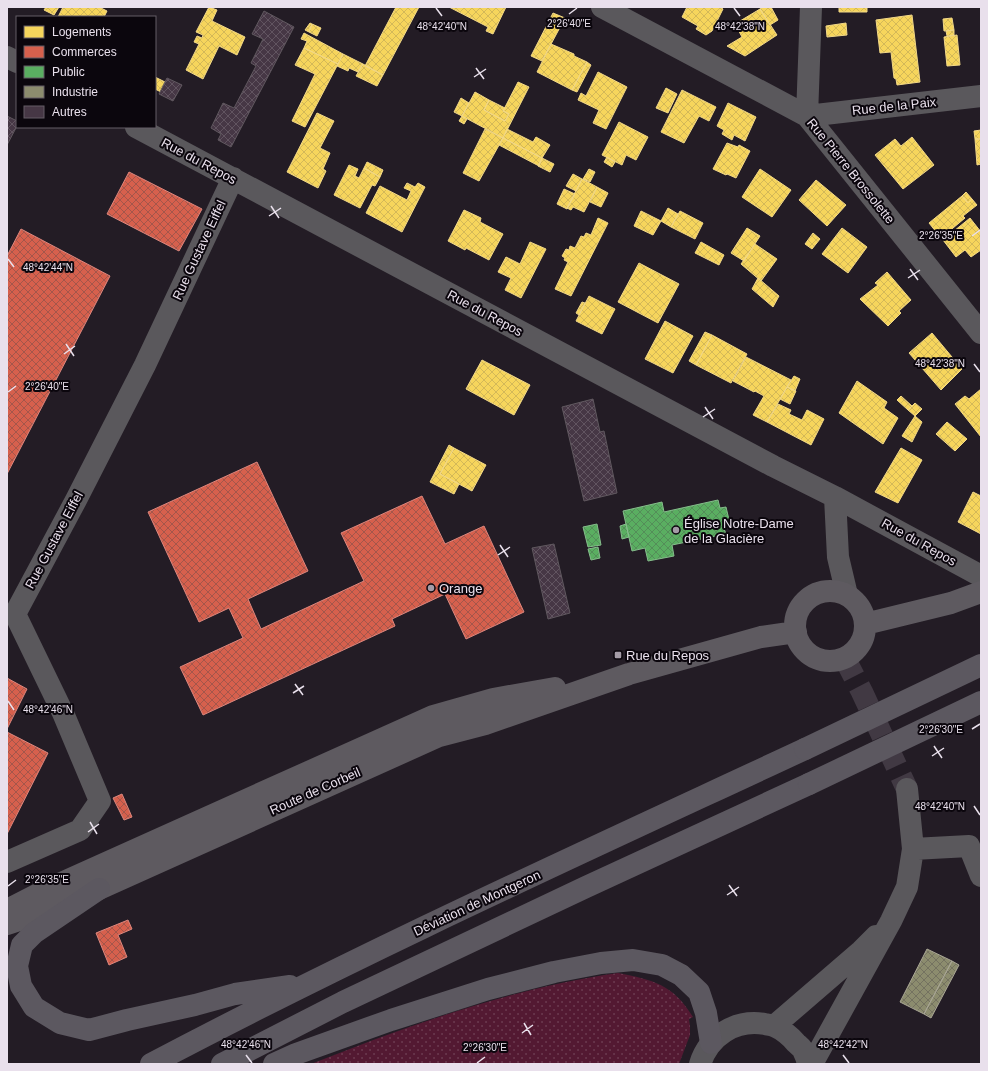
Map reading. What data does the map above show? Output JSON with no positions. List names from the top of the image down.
{
  "streets": {
    "main road": ["Route de Corbeil", "Déviation de Montgeron"],
    "street": [
      "Rue de la Paix",
      "Rue du Repos",
      "Rue Pierre Brossolette",
      "Rue Gustave Eiffel"
    ]
  },
  "crossings": [
    ["Rue de la Paix", "Rue Pierre Brossolette"],
    ["Rue du Repos", "Rue Gustave Eiffel"]
  ],
  "places": {
    "other": ["Église Notre-Dame de la Glacière", "Orange"],
    "transit": ["Rue du Repos"]
  },
  "legend": [
    "Logements",
    "Commerces",
    "Public",
    "Industrie",
    "Autres"
  ],
  "coordinates": [
    "2°26'40\"E",
    "48°42'40\"N",
    "48°42'38\"N",
    "2°26'35\"E",
    "48°42'44\"N",
    "48°42'46\"N",
    "2°26'30\"E",
    "48°42'42\"N"
  ]
}
